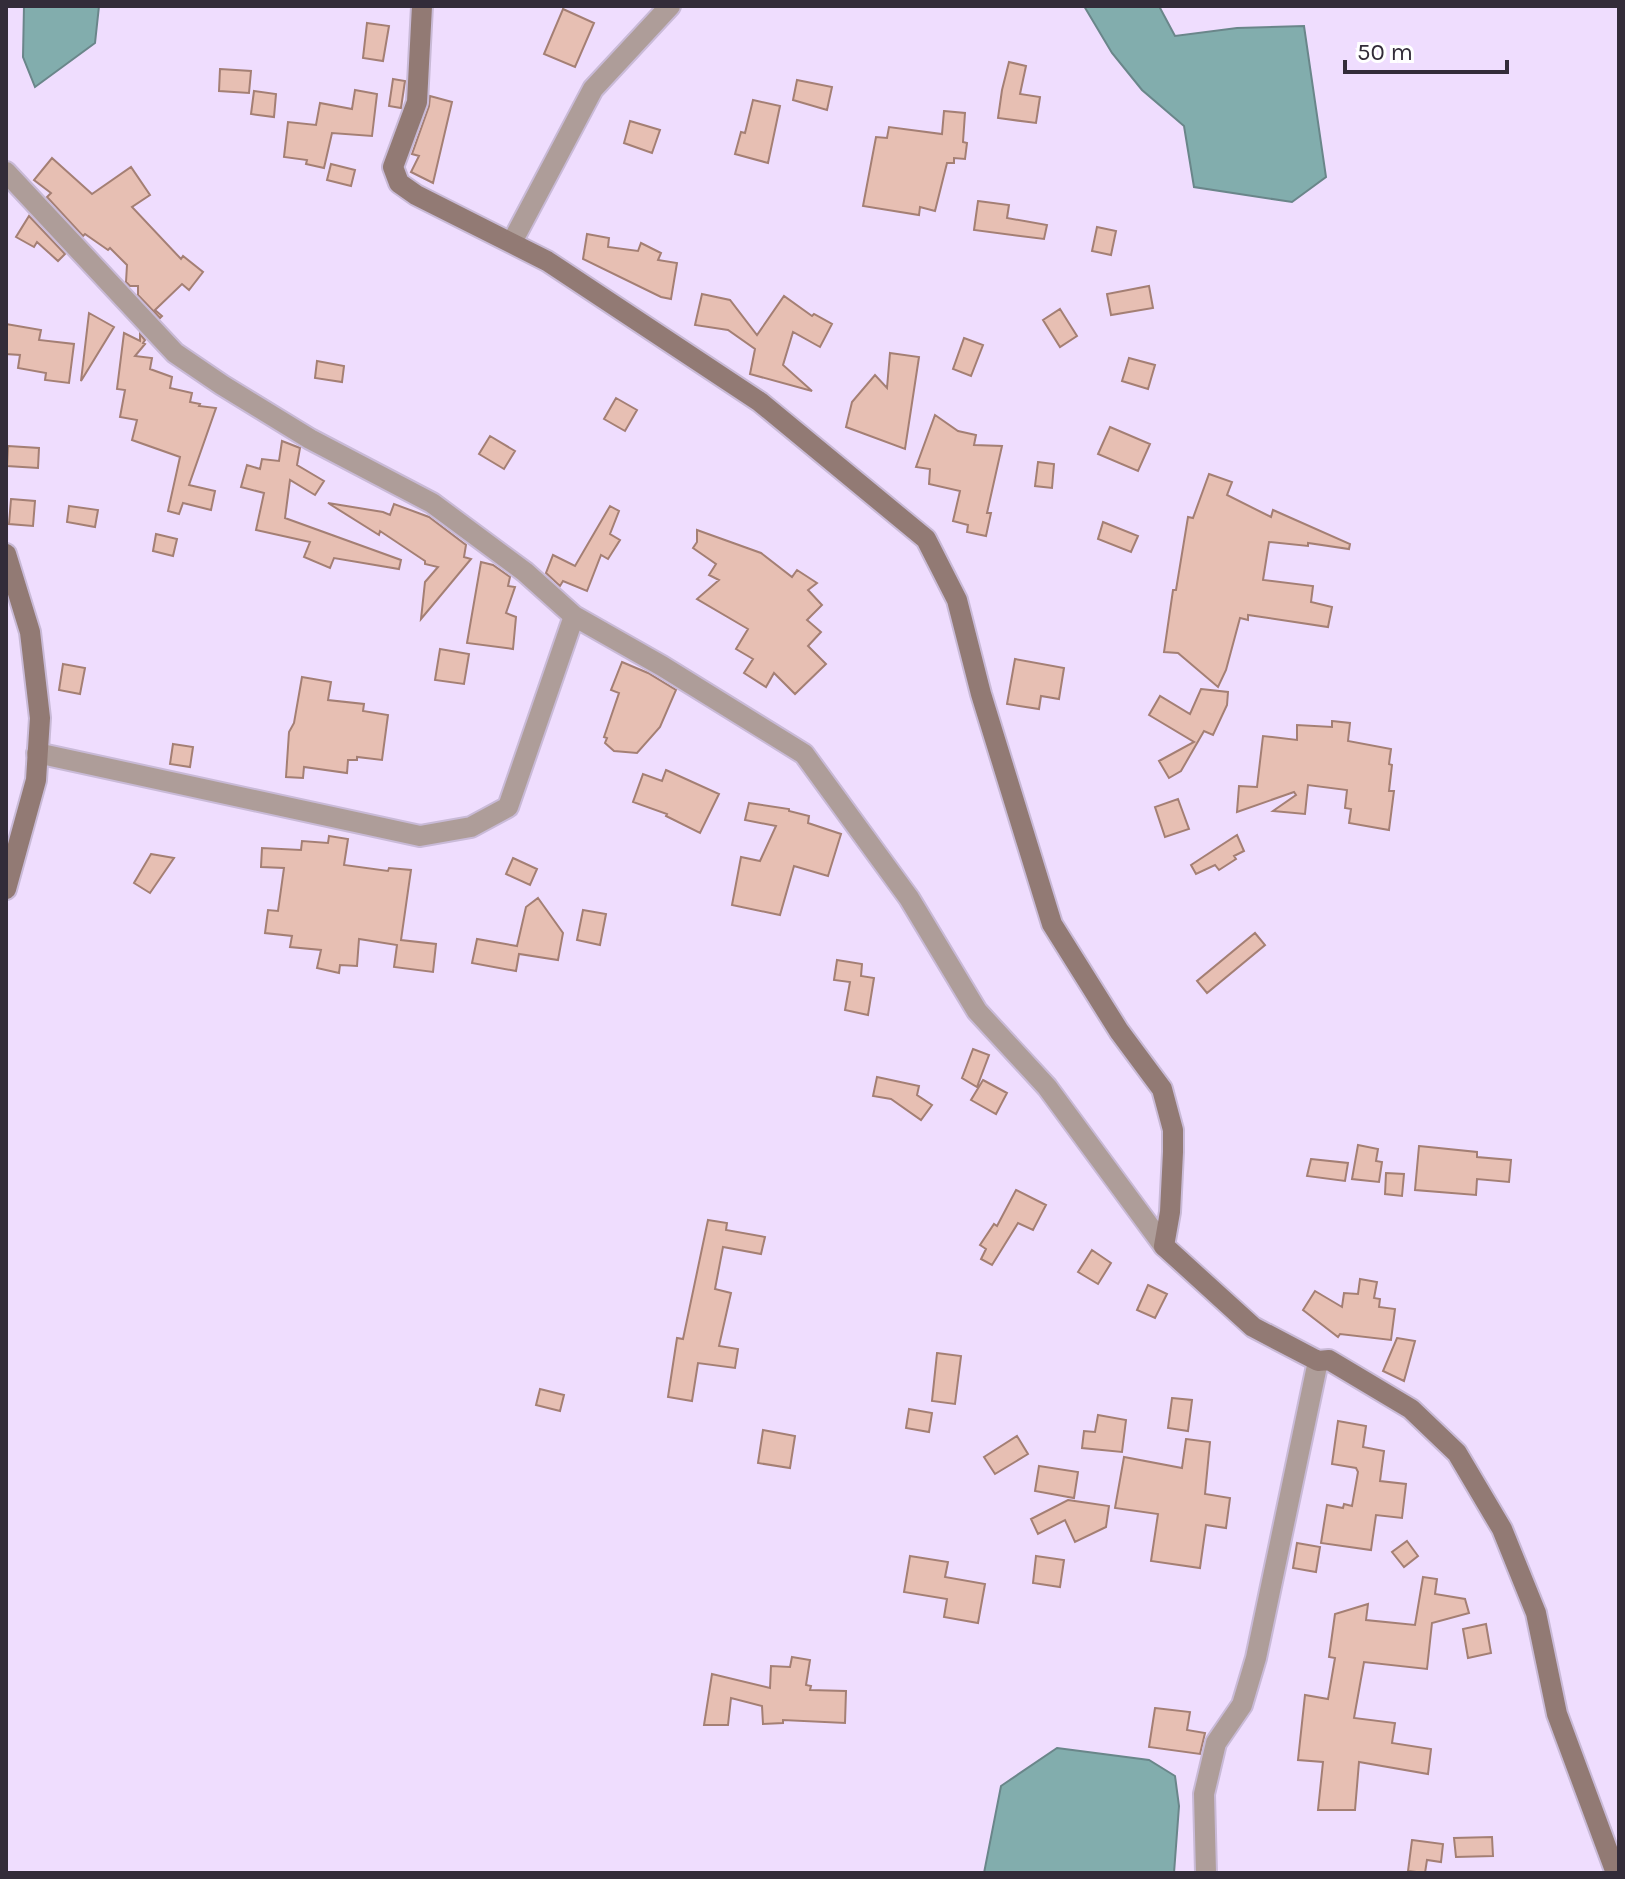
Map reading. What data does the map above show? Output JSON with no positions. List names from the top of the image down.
{
  "scale_bar": "50 m"
}
